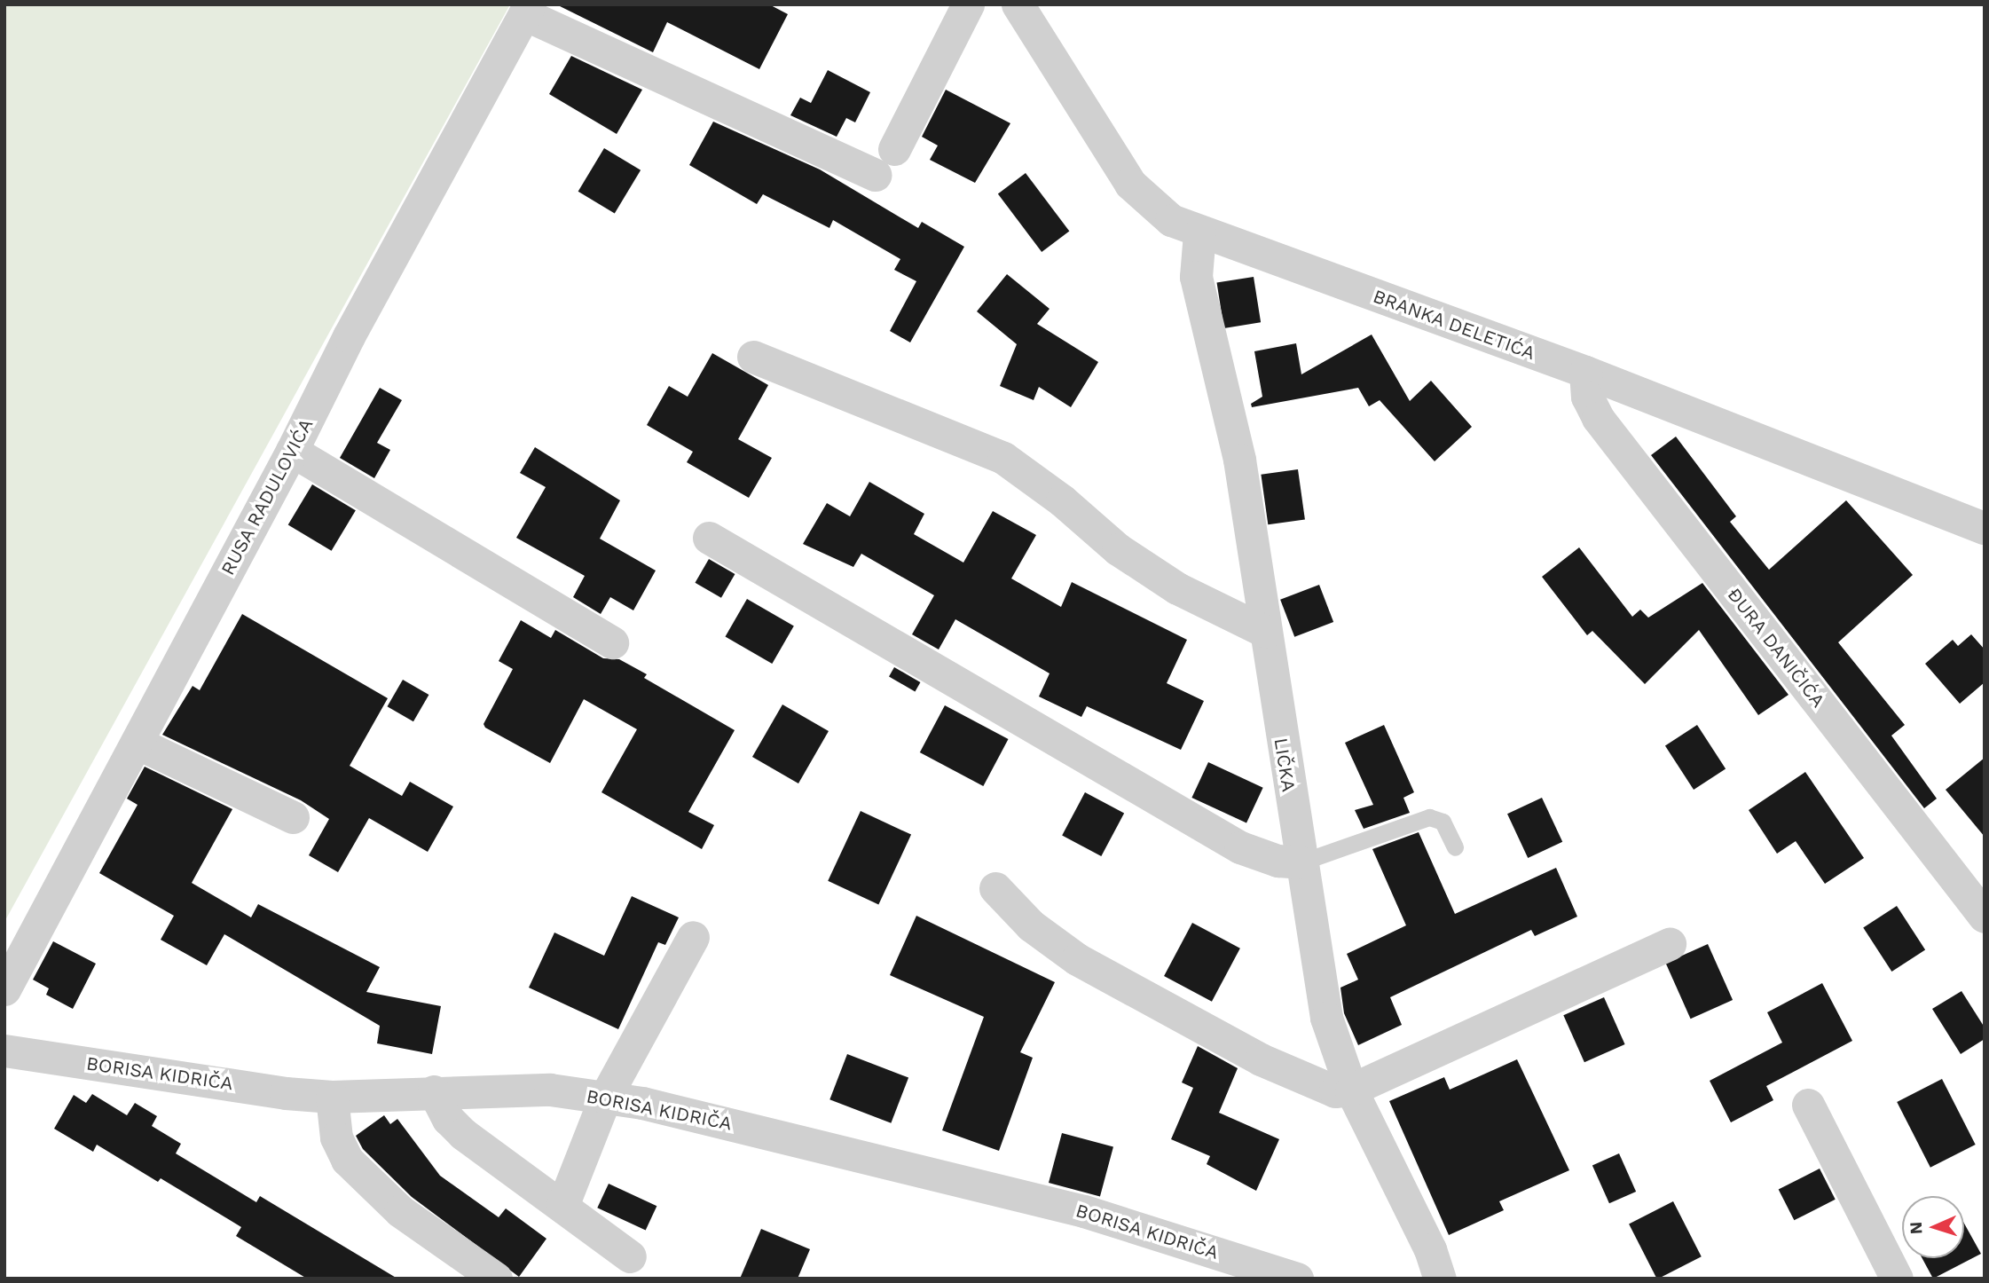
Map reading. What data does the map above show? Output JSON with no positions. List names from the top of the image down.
{
  "streets": {
    "street": [
      "BRANKA DELETIĆA",
      "RUSA RADULOVIĆA",
      "ĐURA DANIČIĆA",
      "LIČKA",
      "BORISA KIDRIČA"
    ]
  },
  "crossings": [
    ["BRANKA DELETIĆA", "ĐURA DANIČIĆA"],
    ["BRANKA DELETIĆA", "LIČKA"]
  ],
  "north": "left"
}
